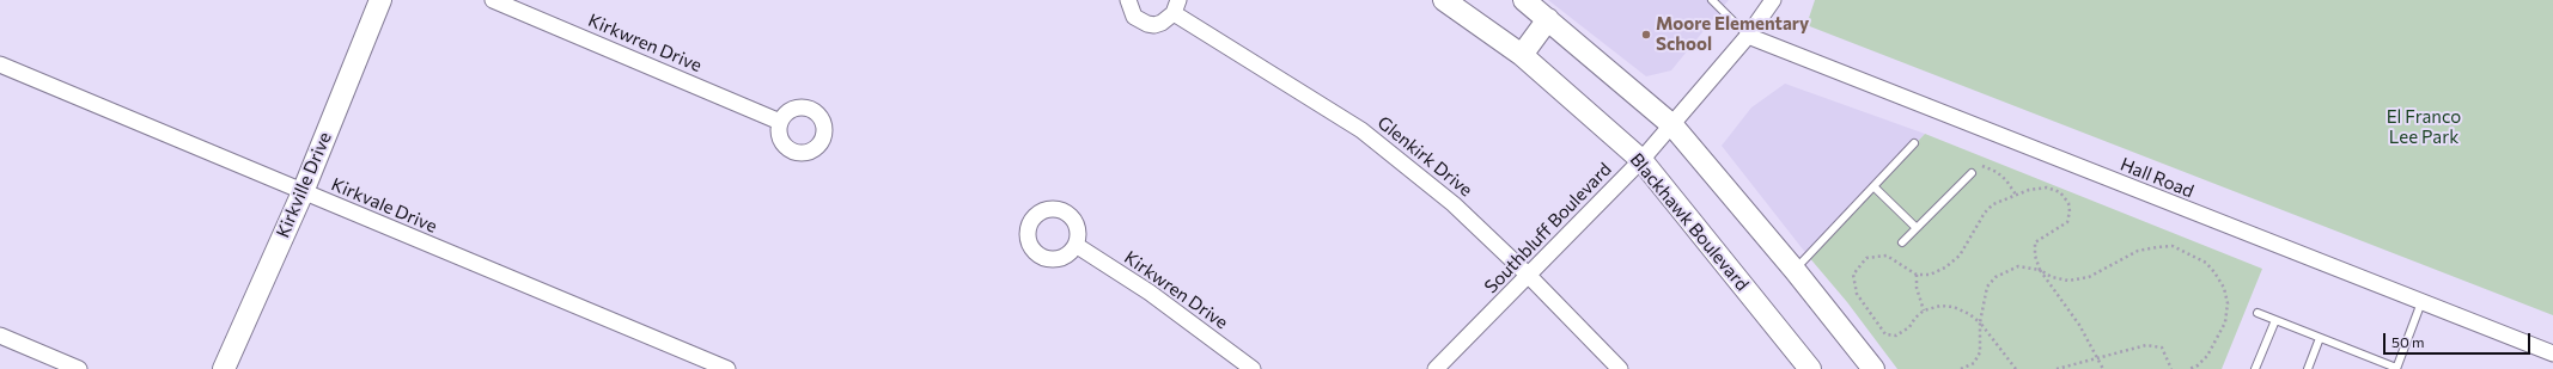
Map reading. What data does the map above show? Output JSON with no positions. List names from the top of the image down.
{
  "streets": {
    "main road": ["Kirkville Drive", "Blackhawk Boulevard"],
    "street": [
      "Kirkwren Drive",
      "Glenkirk Drive",
      "Hall Road",
      "Kirkvale Drive",
      "Southbluff Boulevard"
    ]
  },
  "crossings": [
    ["Glenkirk Drive", "Southbluff Boulevard"],
    ["Hall Road", "Southbluff Boulevard"],
    ["Kirkville Drive", "Kirkvale Drive"],
    ["Blackhawk Boulevard", "Southbluff Boulevard"]
  ],
  "parks": ["El Franco Lee Park"],
  "places": ["Moore Elementary School"],
  "scale_bar": "50 m"
}
